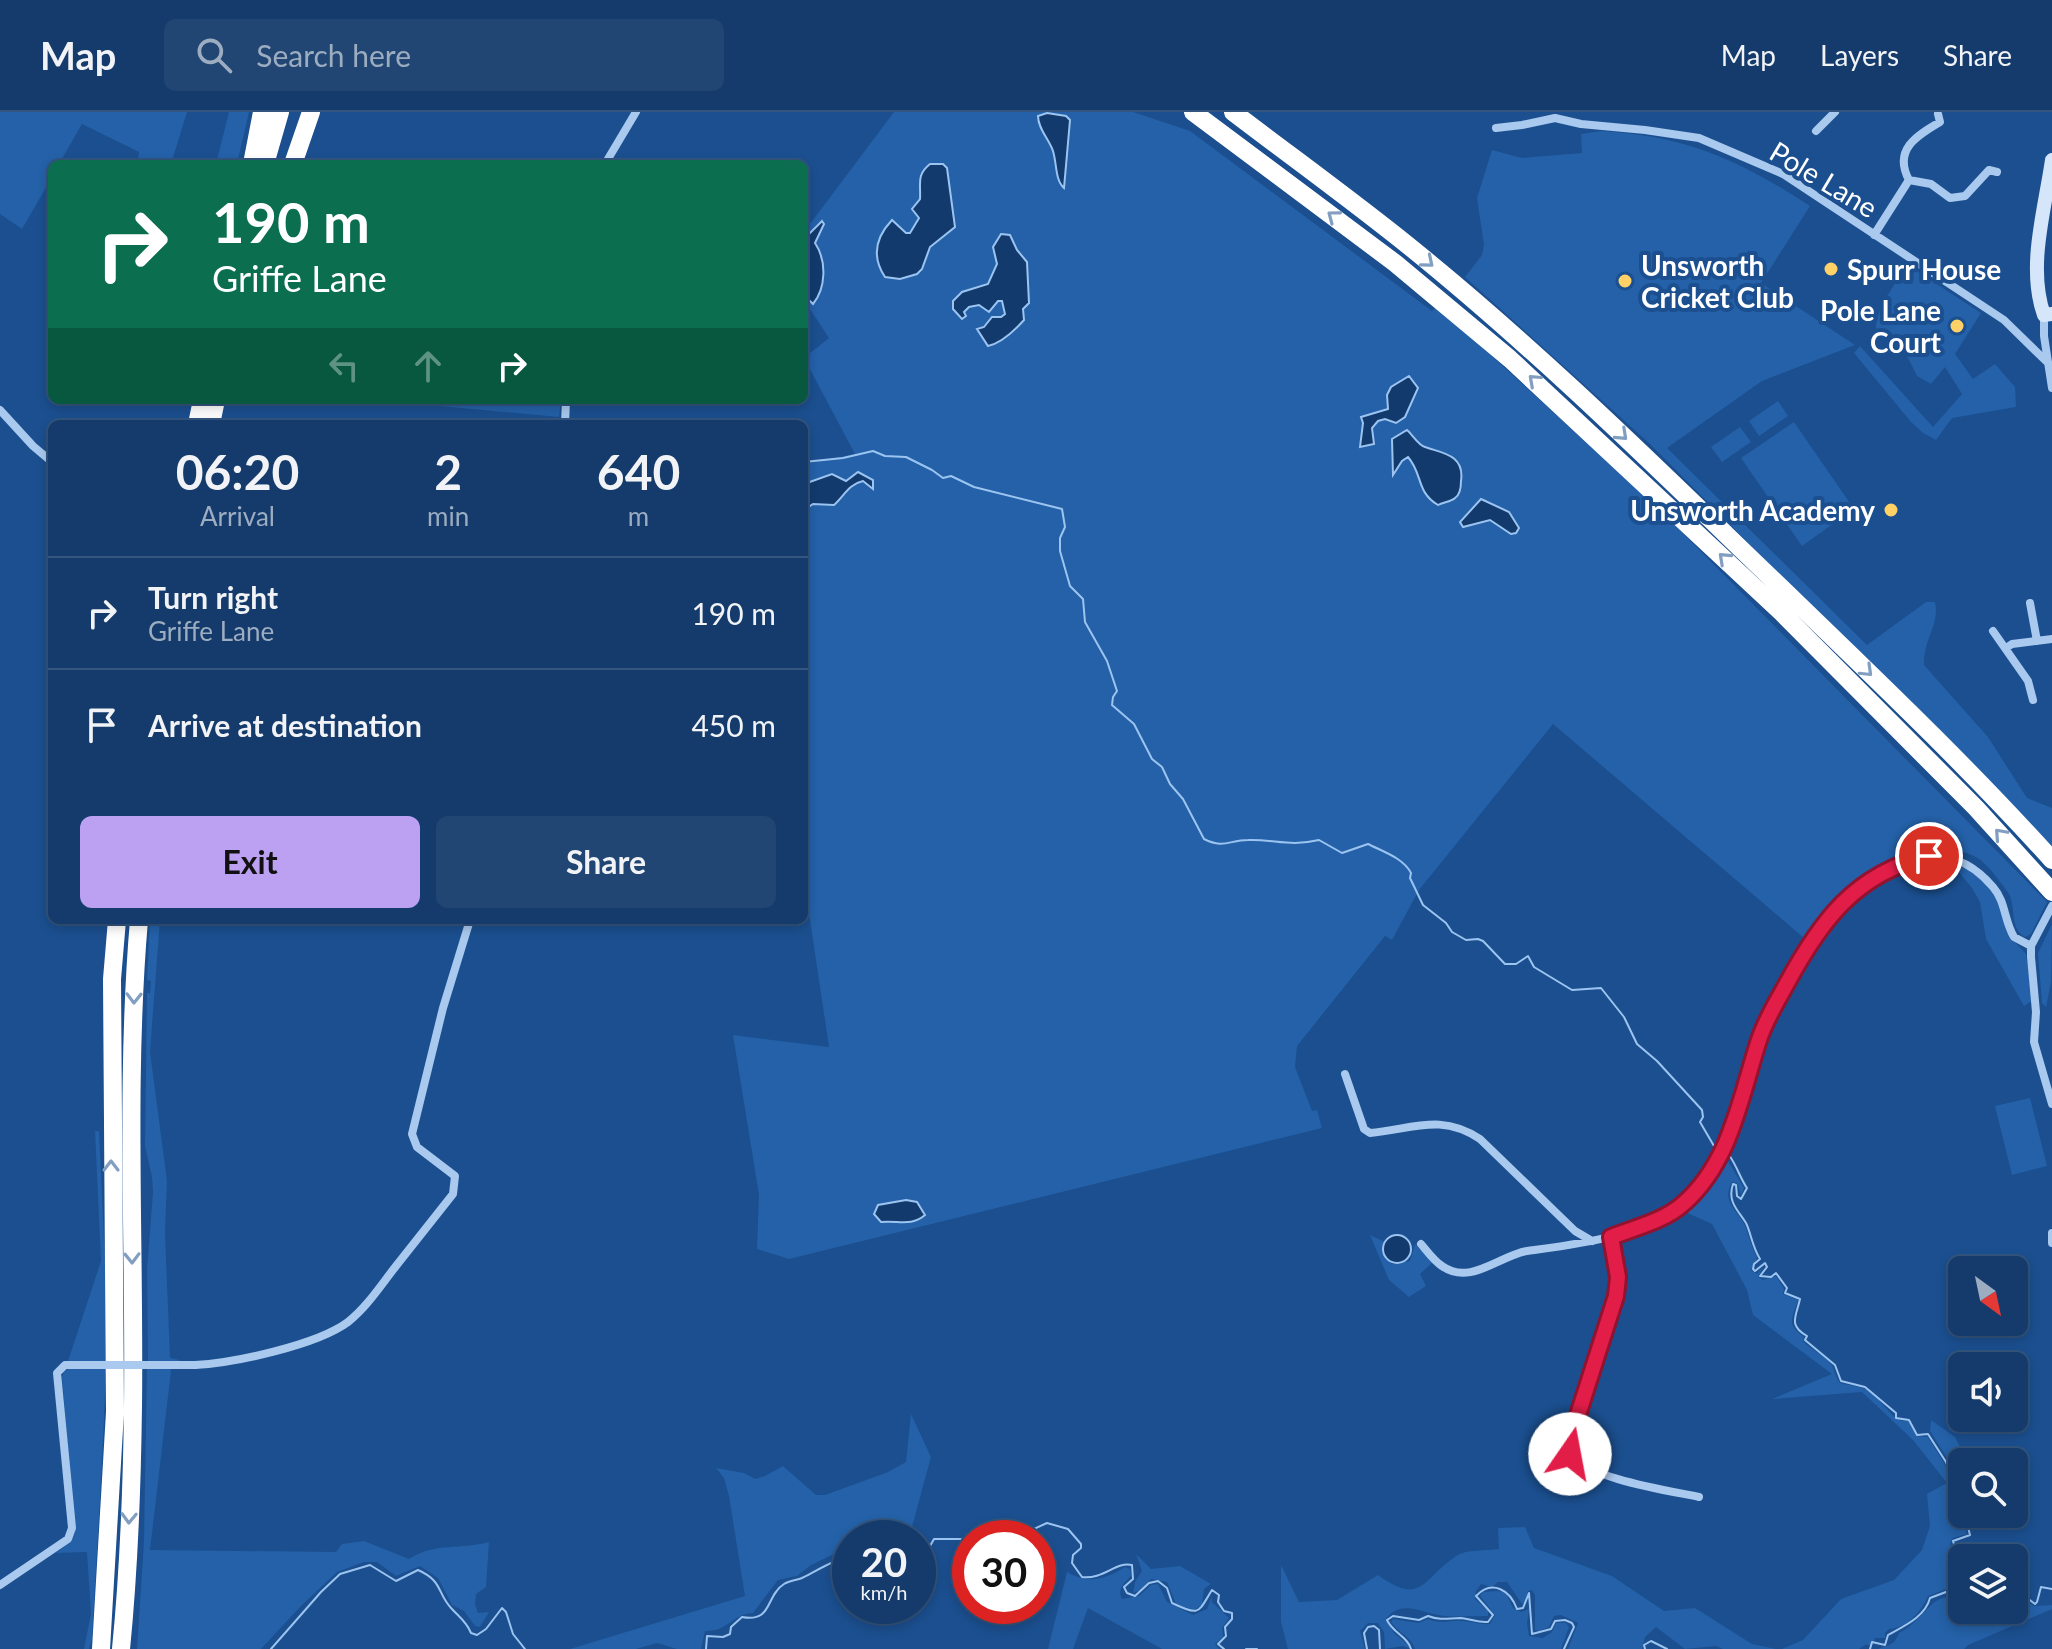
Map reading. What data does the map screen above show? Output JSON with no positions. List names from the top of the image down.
{
  "streets": {
    "street": ["Pole Lane"]
  },
  "places": [
    "Spurr House",
    "Unsworth Cricket Club",
    "Pole Lane Court",
    "Unsworth Academy"
  ],
  "north": "bottom right",
  "page": {
    "header": "Map",
    "search": "Search here",
    "nav": ["Map", "Layers", "Share"],
    "turn": ["190 m", "Griffe Lane"],
    "eta": [
      "06:20",
      "Arrival",
      "2",
      "min",
      "640",
      "m"
    ],
    "list": [
      {
        "name": "Turn right",
        "note": "Griffe Lane",
        "value": "190 m"
      },
      {
        "name": "Arrive at destination",
        "value": "450 m"
      }
    ],
    "buttons": ["Exit", "Share"],
    "speed": "20 km/h",
    "limit": "30"
  }
}
